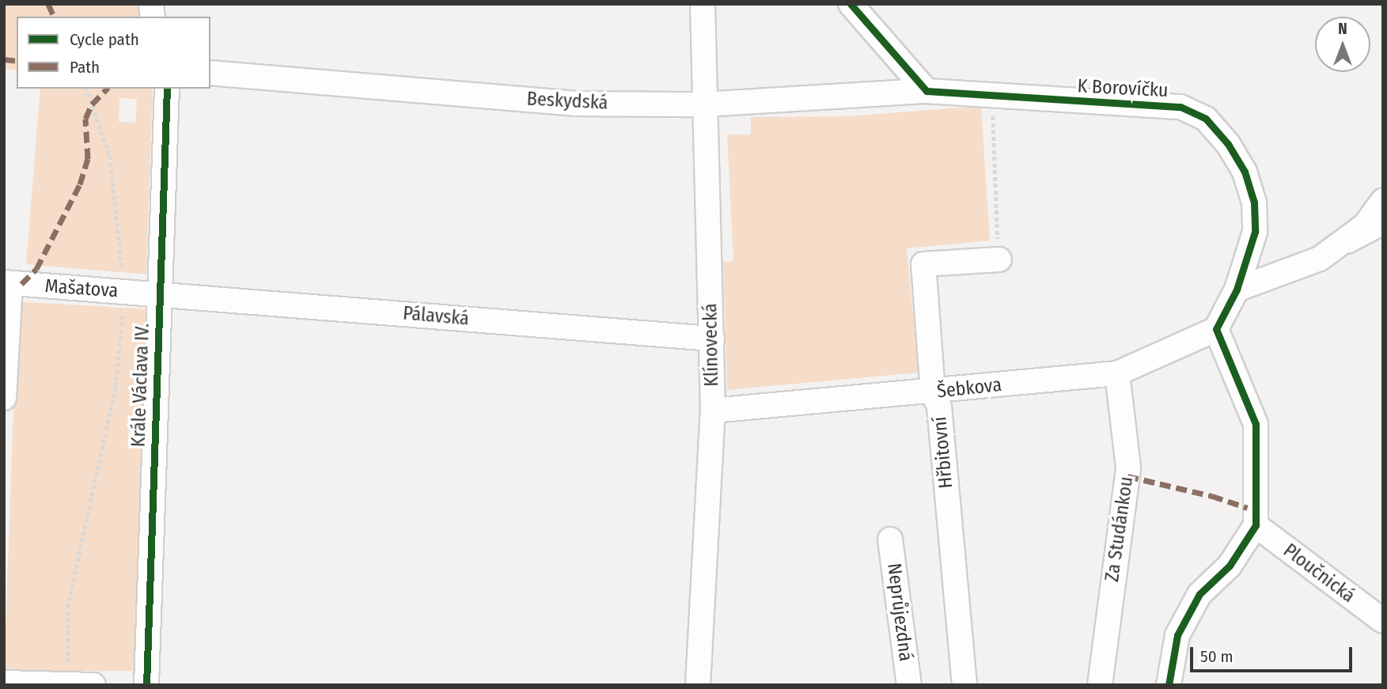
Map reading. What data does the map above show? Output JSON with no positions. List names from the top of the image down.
{
  "streets": {
    "street": [
      "K Borovíčku",
      "Beskydská",
      "Mašatova",
      "Pálavská",
      "Klínovecká",
      "Krále Václava IV.",
      "Šebkova",
      "Hřbitovní",
      "Za Studánkou",
      "Ploučnická",
      "Neprůjezdná"
    ]
  },
  "crossings": [
    ["K Borovíčku", "Beskydská"],
    ["K Borovíčku", "Šebkova"],
    ["Beskydská", "Klínovecká"],
    ["Mašatova", "Pálavská"],
    ["Mašatova", "Krále Václava IV."],
    ["Pálavská", "Klínovecká"],
    ["Pálavská", "Krále Václava IV."],
    ["Klínovecká", "Šebkova"],
    ["Šebkova", "Hřbitovní"],
    ["Šebkova", "Za Studánkou"]
  ],
  "legend": ["Cycle path", "Path"],
  "scale_bar": "50 m",
  "north": "top"
}
